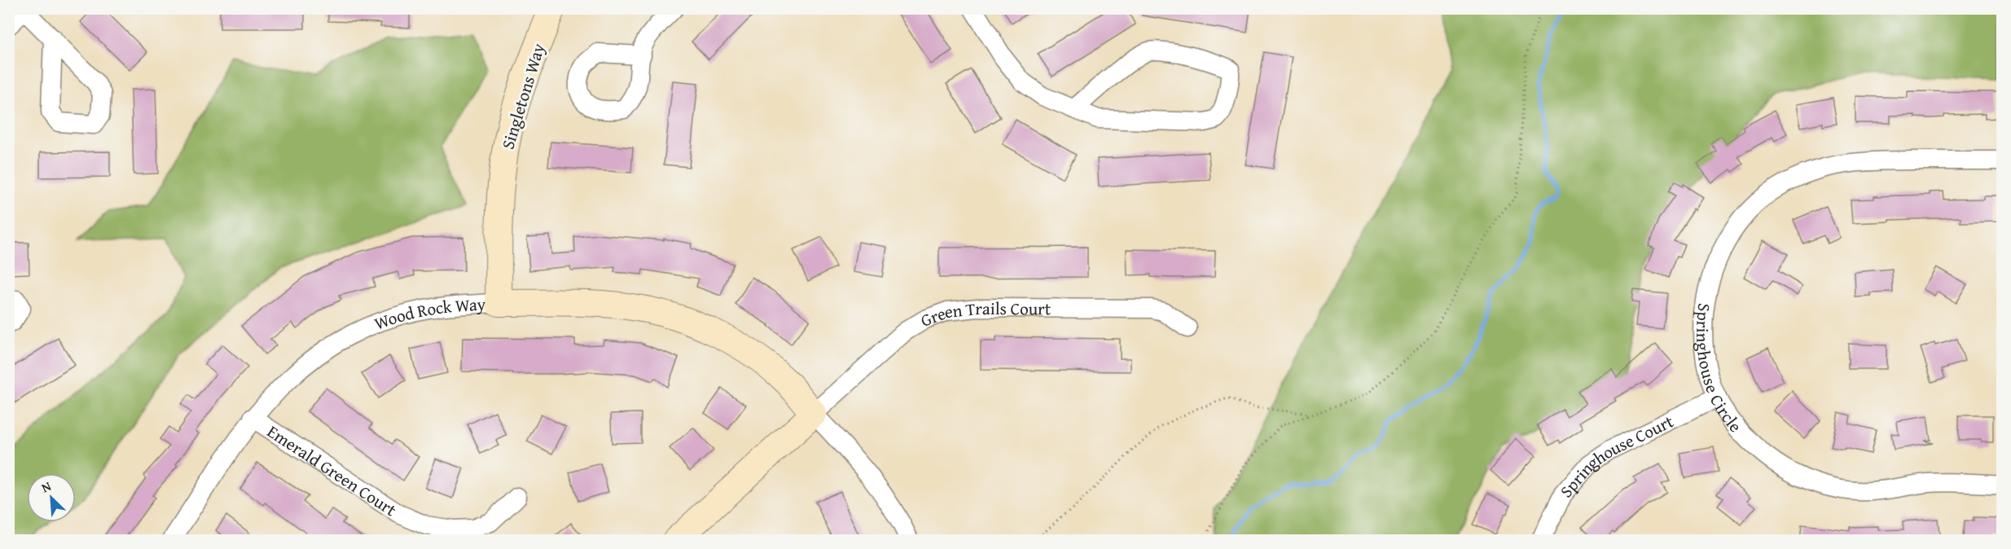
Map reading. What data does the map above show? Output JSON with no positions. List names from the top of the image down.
{
  "streets": {
    "street": [
      "Singletons Way",
      "Wood Rock Way",
      "Green Trails Court",
      "Springhouse Circle",
      "Springhouse Court",
      "Emerald Green Court"
    ]
  },
  "crossings": [
    ["Singletons Way", "Wood Rock Way"],
    ["Wood Rock Way", "Green Trails Court"],
    ["Wood Rock Way", "Emerald Green Court"],
    ["Springhouse Circle", "Springhouse Court"]
  ],
  "north": "top left"
}
